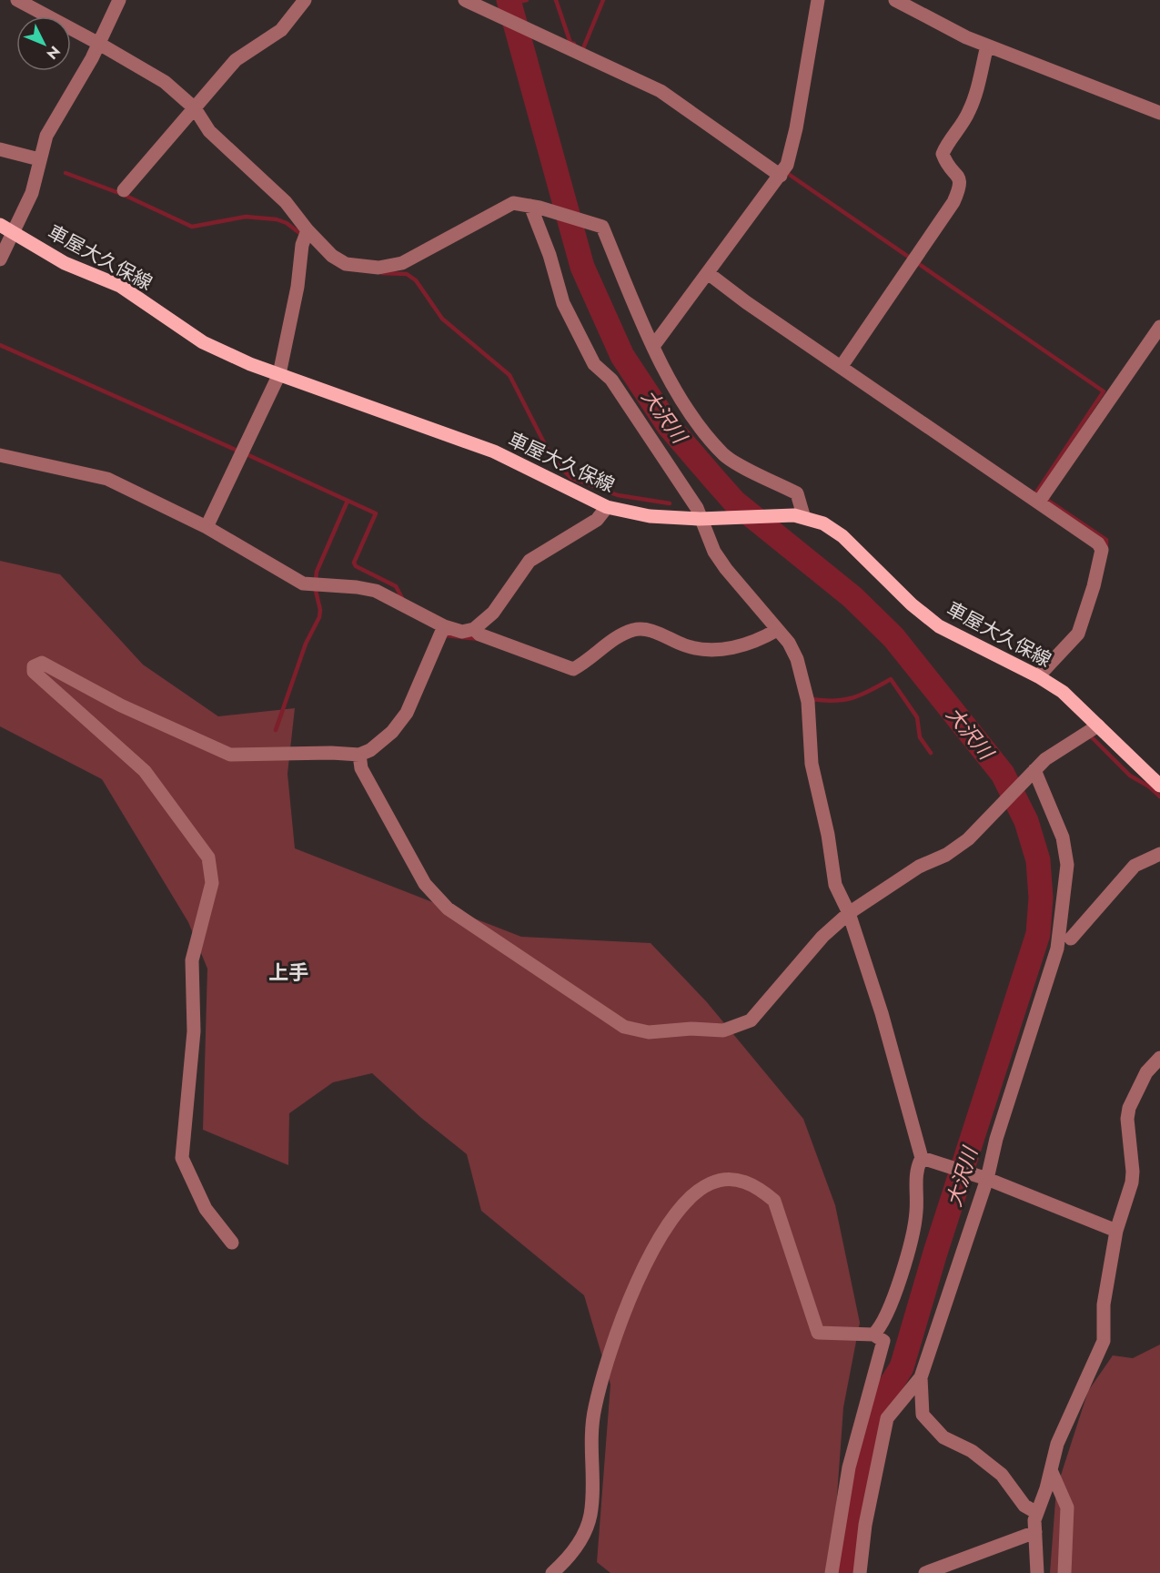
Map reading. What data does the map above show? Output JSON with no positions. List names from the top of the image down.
{
  "streets": {
    "main road": ["車屋大久保線"]
  },
  "districts": ["上手"],
  "water": ["大沢川"],
  "north": "bottom right"
}
